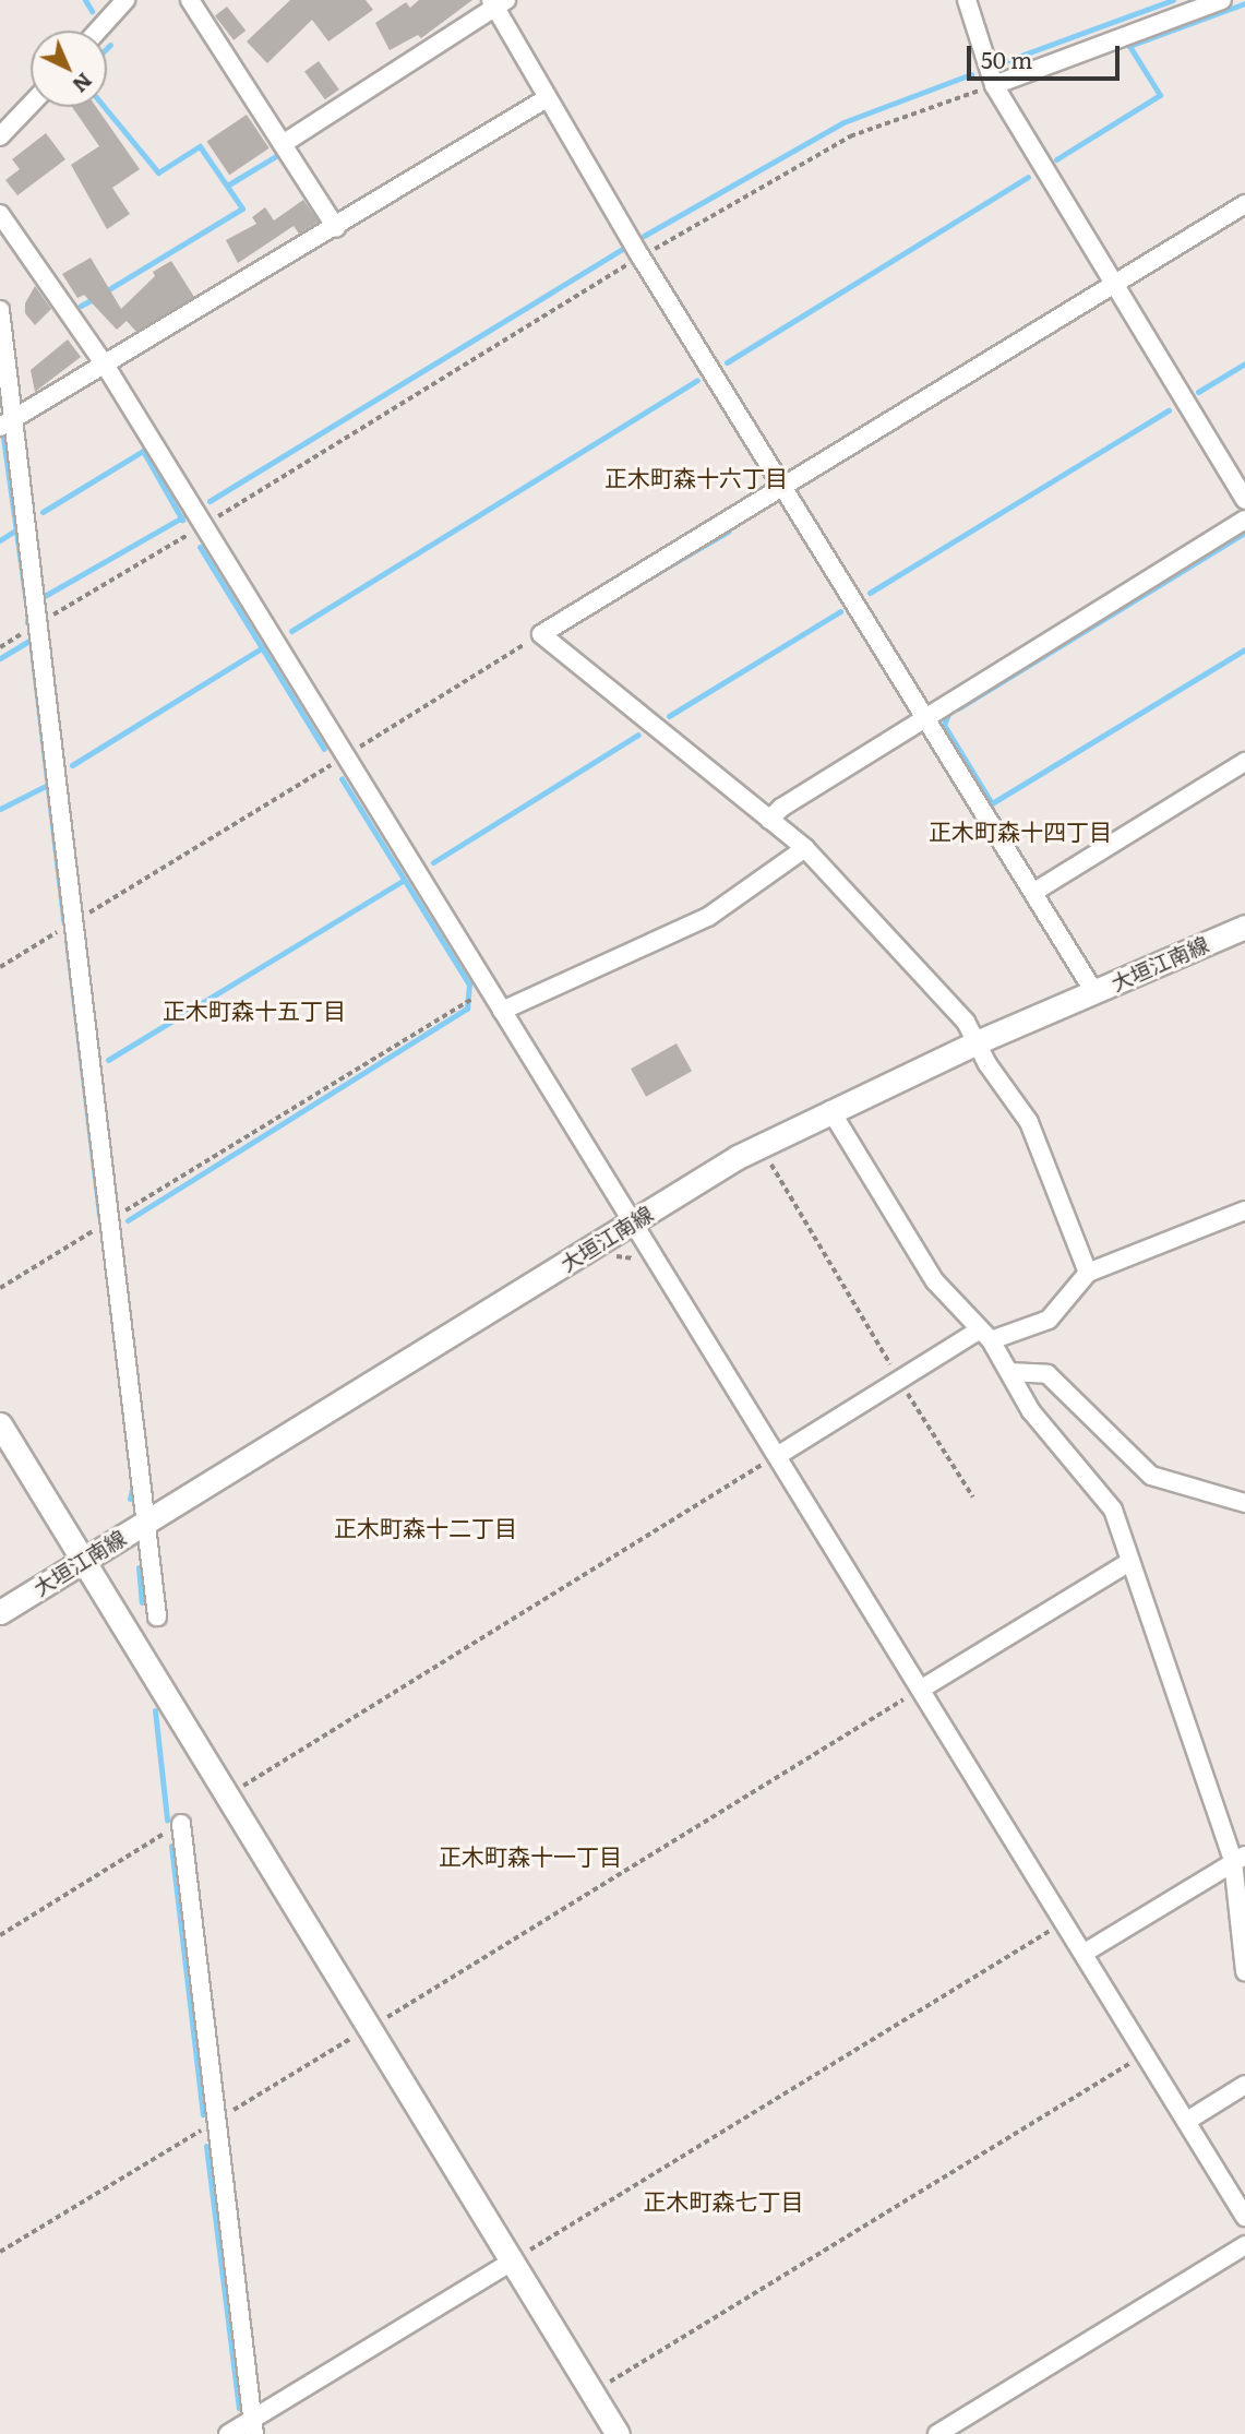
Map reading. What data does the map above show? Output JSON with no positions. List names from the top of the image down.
{
  "streets": {
    "main road": ["大垣江南線"]
  },
  "districts": [
    "正木町森十六丁目",
    "正木町森十四丁目",
    "正木町森十五丁目",
    "正木町森十二丁目",
    "正木町森十一丁目",
    "正木町森七丁目"
  ],
  "scale_bar": "50 m",
  "north": "bottom right"
}
